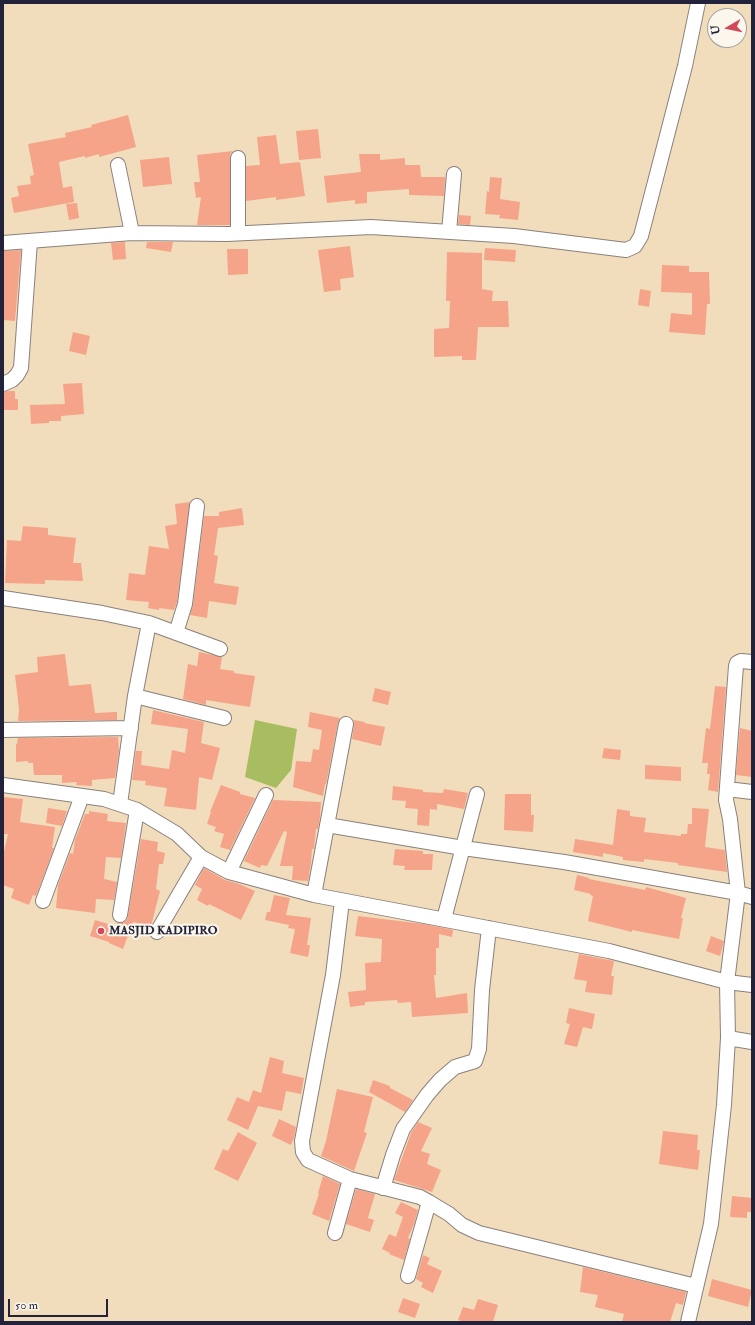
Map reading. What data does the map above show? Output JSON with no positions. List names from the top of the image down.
{
  "places": ["MASJID KADIPIRO"],
  "scale_bar": "50 m",
  "north": "left"
}
